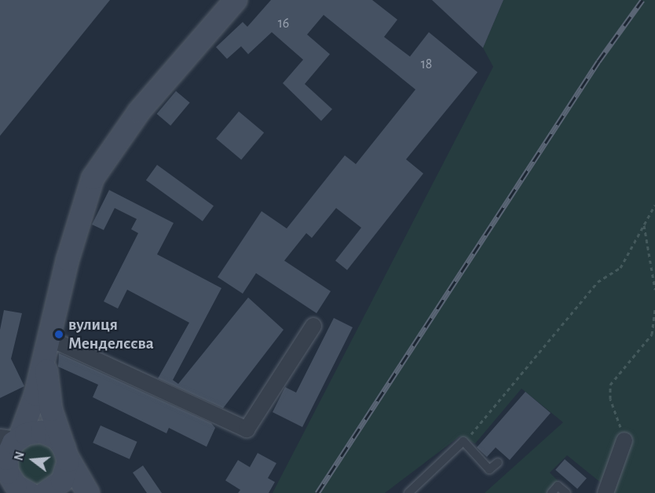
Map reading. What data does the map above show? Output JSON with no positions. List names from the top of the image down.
{
  "places": ["вулиця Менделєєва"],
  "house_numbers": ["16", "18"],
  "north": "left"
}
